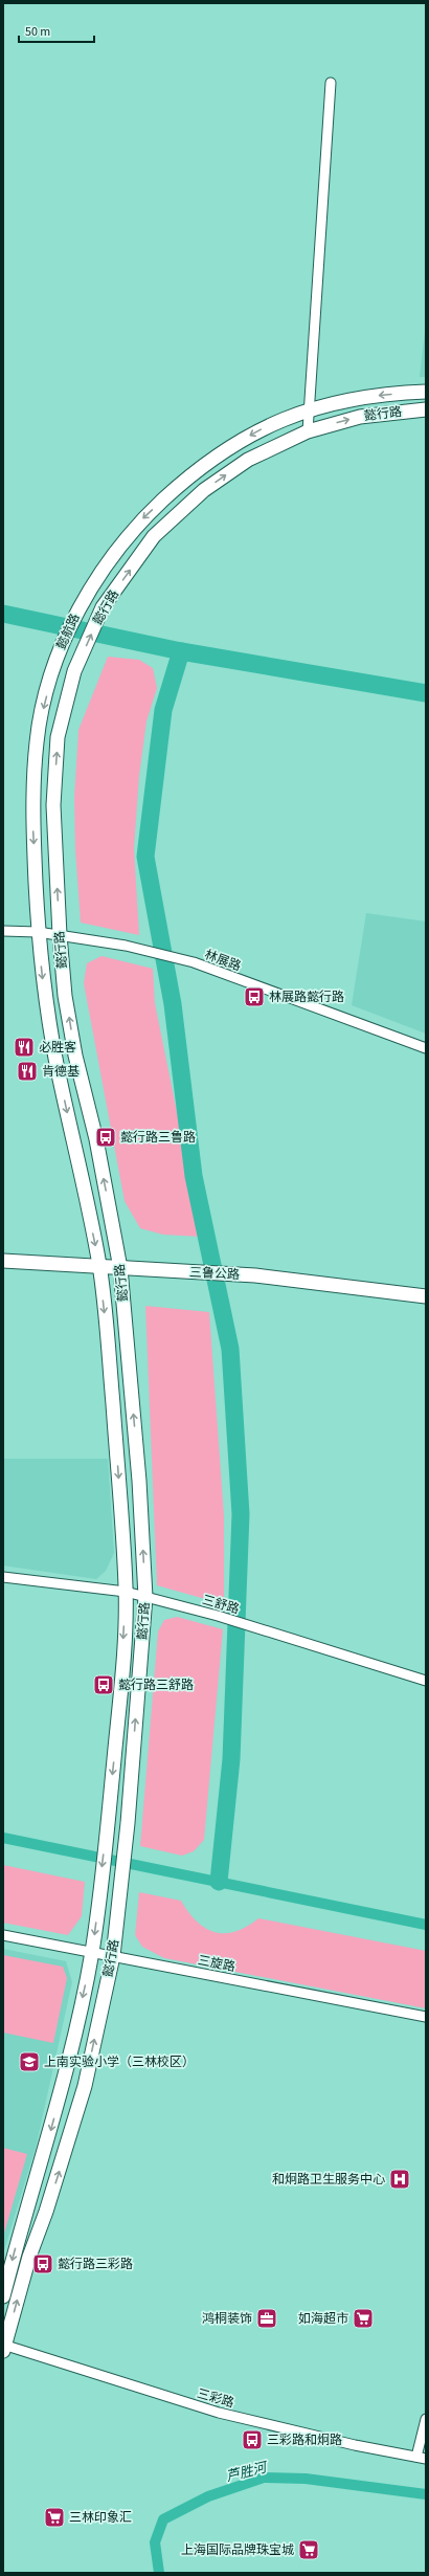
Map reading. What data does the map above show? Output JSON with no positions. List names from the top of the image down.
{
  "streets": {
    "street": [
      "懿行路",
      "懿航路",
      "林展路",
      "三鲁公路",
      "三舒路",
      "三旋路",
      "三彩路"
    ]
  },
  "crossings": [
    ["懿行路", "懿航路"],
    ["懿行路", "林展路"],
    ["懿行路", "三鲁公路"],
    ["懿行路", "三舒路"],
    ["懿行路", "三旋路"],
    ["懿行路", "三彩路"]
  ],
  "water": ["芦胜河"],
  "places": {
    "bus stop": [
      "林展路懿行路",
      "懿行路三鲁路",
      "懿行路三舒路",
      "懿行路三彩路",
      "三彩路和炯路"
    ],
    "restaurant": ["必胜客", "肯德基"],
    "school or university": ["上南实验小学（三林校区）"],
    "hospital": ["和炯路卫生服务中心"],
    "office": ["鸿桐装饰"],
    "supermarket": ["如海超市", "三林印象汇", "上海国际品牌珠宝城"]
  },
  "scale_bar": "50 m"
}
